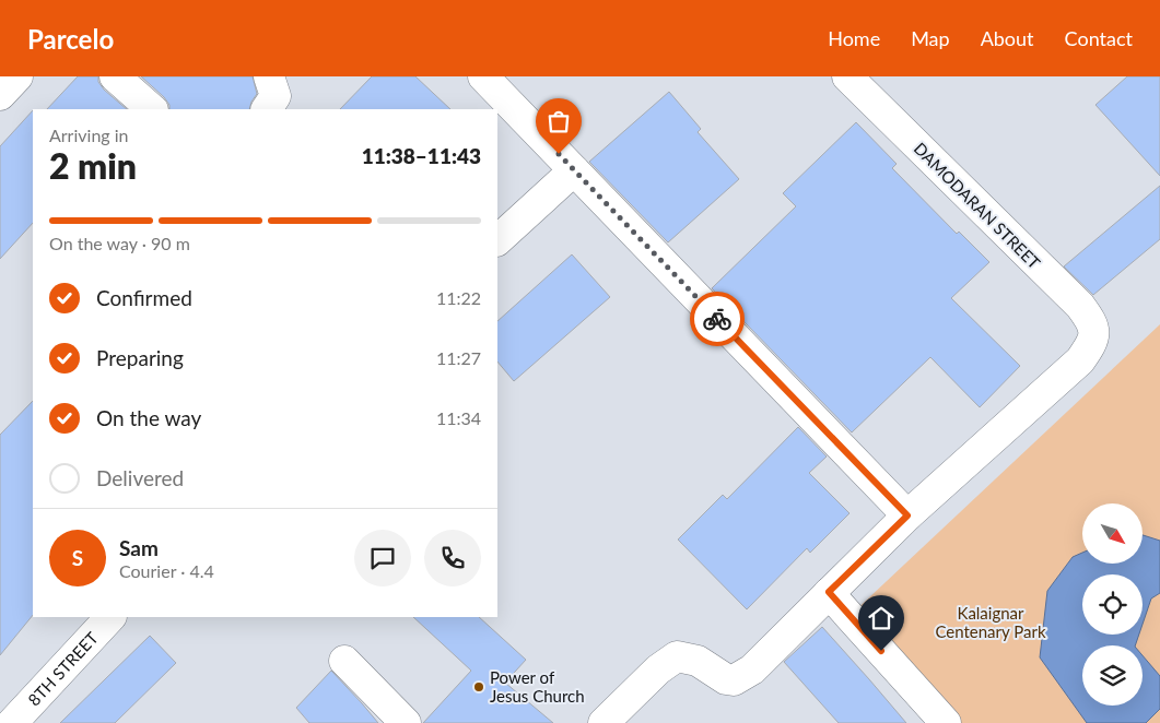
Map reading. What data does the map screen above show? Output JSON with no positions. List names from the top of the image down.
{
  "streets": {
    "street": ["DAMODARAN STREET", "8TH STREET"]
  },
  "parks": ["Kalaignar Centenary Park"],
  "places": ["Power of Jesus Church"],
  "north": "bottom right",
  "page": {
    "header": "Parcelo",
    "nav": [
      "Home",
      "Map",
      "About",
      "Contact"
    ],
    "heading": ["2 min", "Arriving in", "11:38–11:43"],
    "panel": ["Sam", "Courier · 4.4"],
    "bar": "On the way · 90 m",
    "list": [
      ["Confirmed", "11:22"],
      ["Preparing", "11:27"],
      ["On the way", "11:34"],
      "Delivered"
    ],
    "round": "S"
  }
}
